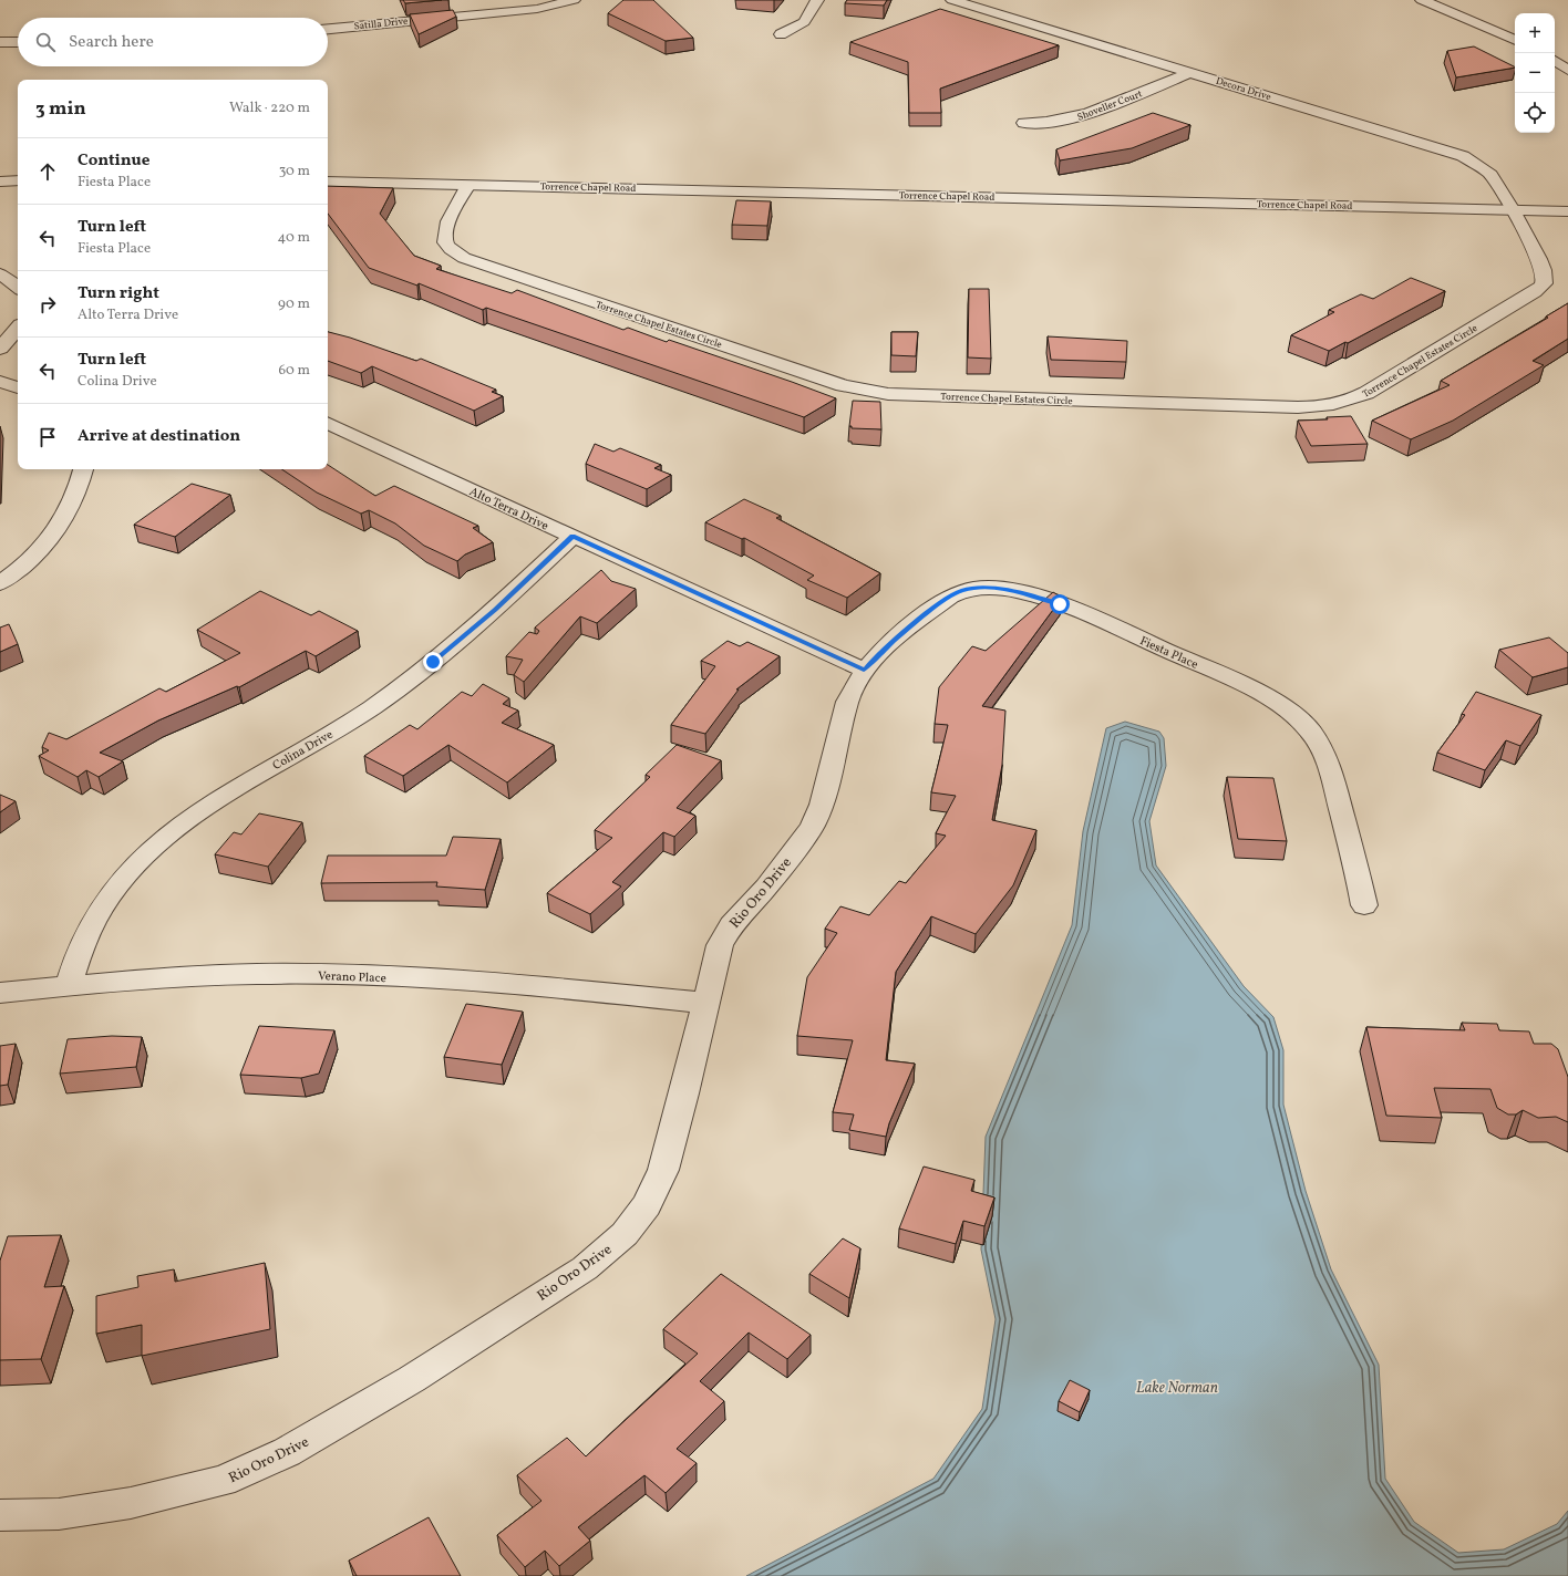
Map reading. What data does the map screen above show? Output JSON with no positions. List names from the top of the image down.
{
  "streets": {
    "street": [
      "Satilla Drive",
      "Decora Drive",
      "Shoveller Court",
      "Torrence Chapel Road",
      "Torrence Chapel Estates Circle",
      "Alto Terra Drive",
      "Fiesta Place",
      "Colina Drive",
      "Rio Oro Drive",
      "Verano Place"
    ]
  },
  "crossings": [
    ["Decora Drive", "Shoveller Court"],
    ["Decora Drive", "Torrence Chapel Road"],
    ["Decora Drive", "Torrence Chapel Estates Circle"],
    ["Torrence Chapel Road", "Torrence Chapel Estates Circle"],
    ["Alto Terra Drive", "Fiesta Place"],
    ["Alto Terra Drive", "Colina Drive"],
    ["Alto Terra Drive", "Rio Oro Drive"],
    ["Fiesta Place", "Rio Oro Drive"],
    ["Colina Drive", "Verano Place"],
    ["Rio Oro Drive", "Verano Place"]
  ],
  "water": ["Lake Norman"],
  "page": {
    "map_buttons": ["+", "−"],
    "search": "Search here",
    "heading": ["3 min", "Walk · 220 m"],
    "list": [
      ["Continue", "Fiesta Place", "30 m"],
      ["Turn left", "Fiesta Place", "40 m"],
      ["Turn right", "Alto Terra Drive", "90 m"],
      ["Turn left", "Colina Drive", "60 m"],
      "Arrive at destination"
    ]
  }
}
